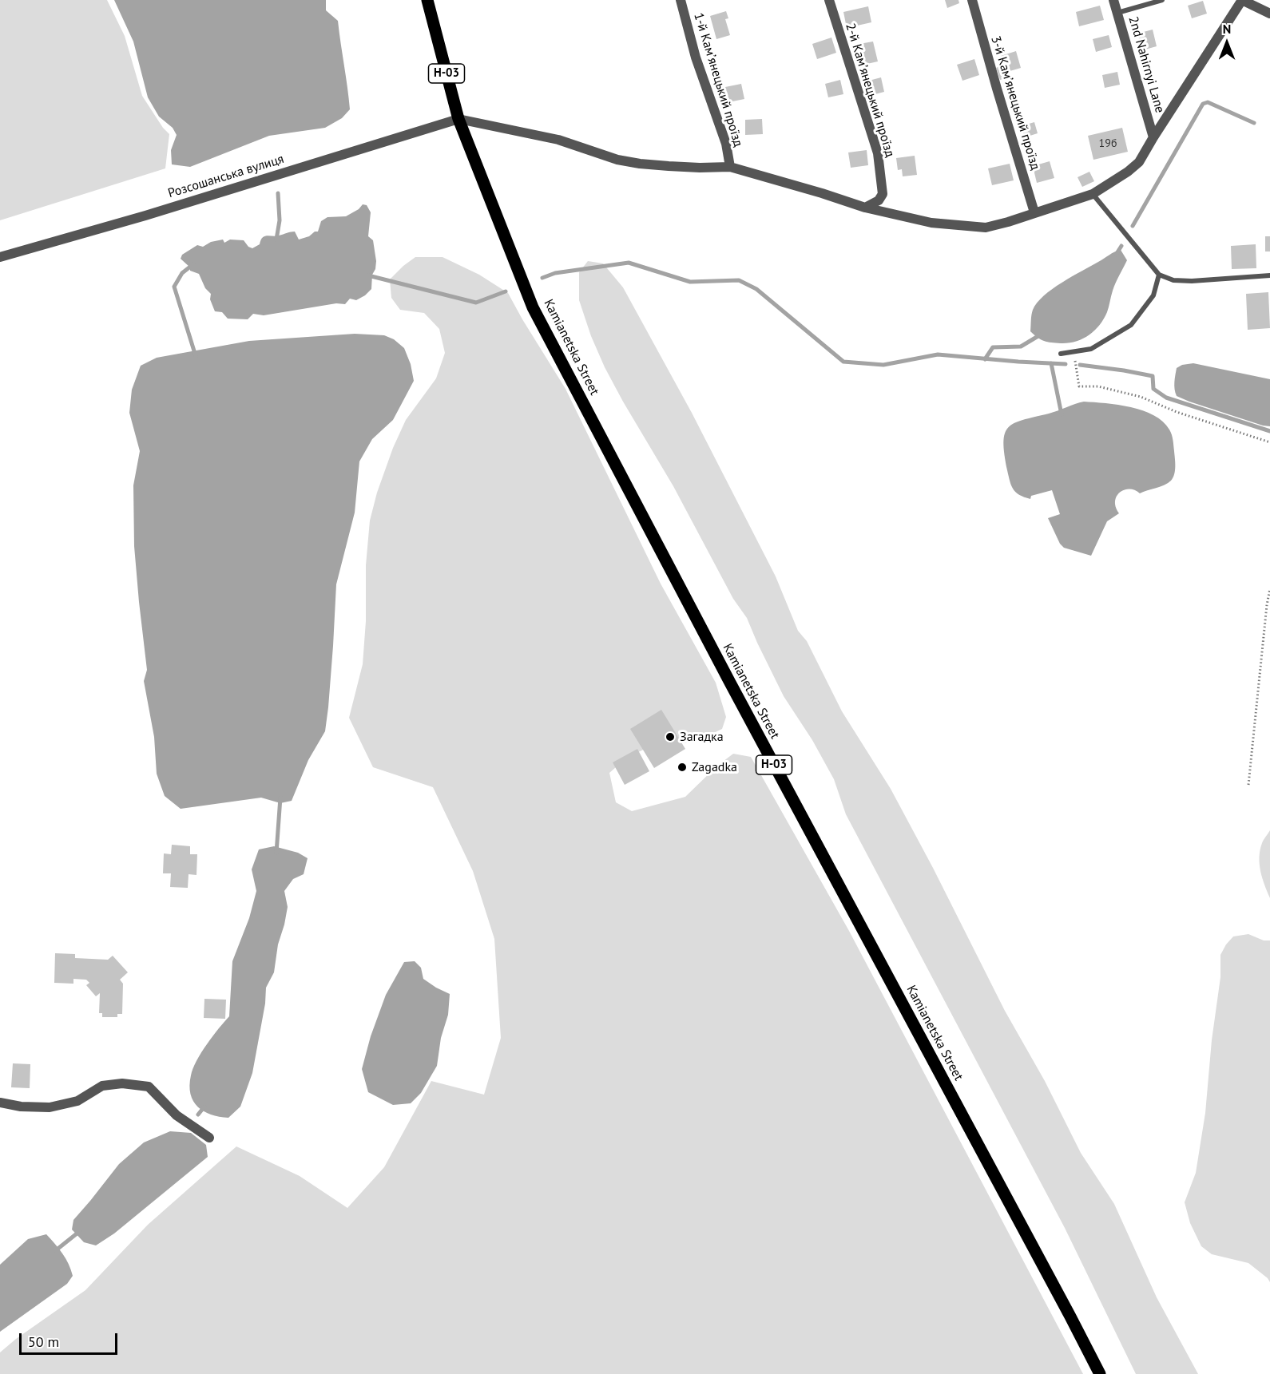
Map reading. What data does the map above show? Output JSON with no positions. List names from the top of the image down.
{
  "streets": {
    "main road": ["Н-03", "Kamianetska Street"],
    "street": [
      "2nd Nahirnyi Lane",
      "1-й Камʼянецький проїзд",
      "2-й Камʼянецький проїзд",
      "3-й Камʼянецький проїзд",
      "Розсошанська вулиця"
    ]
  },
  "crossings": [
    ["Розсошанська вулиця", "Kamianetska Street"]
  ],
  "places": ["Загадка", "Zagadka"],
  "house_numbers": ["19б"],
  "scale_bar": "50 m",
  "north": "top"
}
